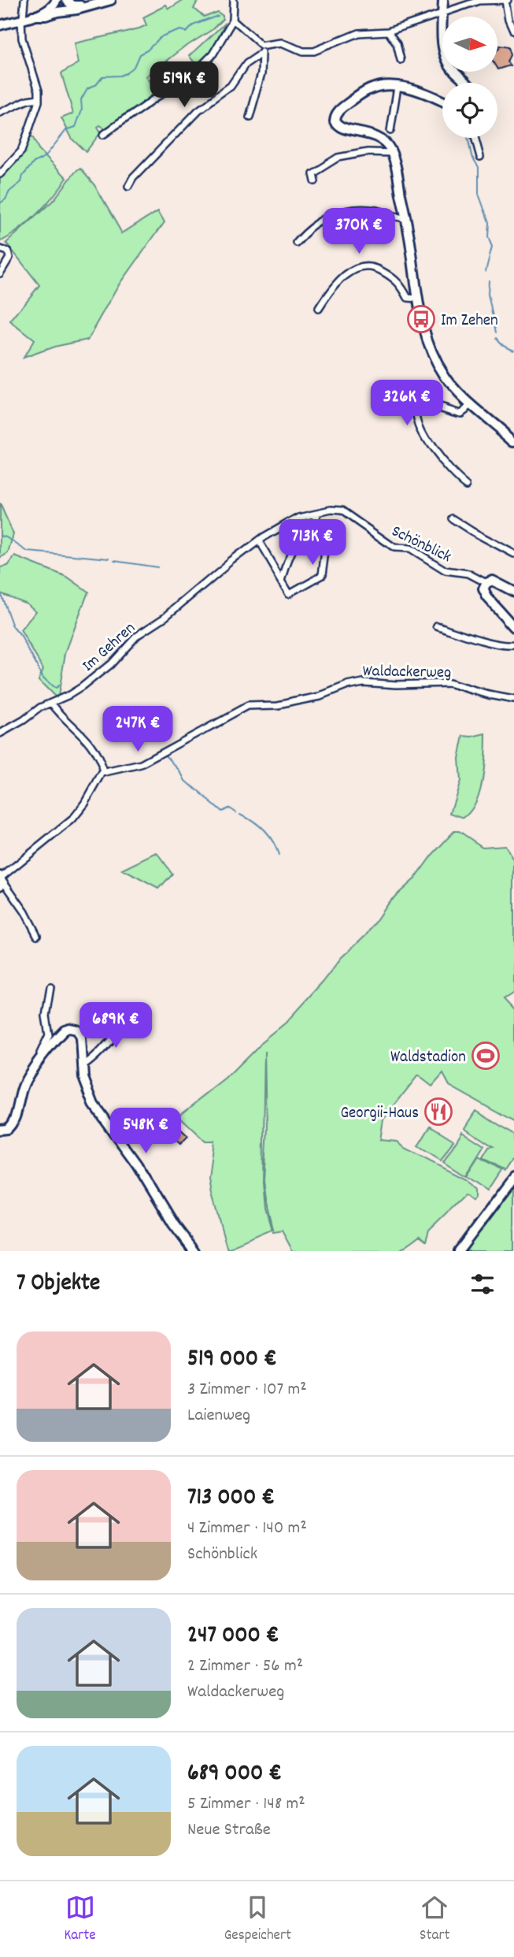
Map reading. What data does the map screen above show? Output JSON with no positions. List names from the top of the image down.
{
  "streets": {
    "street": ["Schönblick", "Im Gehren", "Waldackerweg"]
  },
  "crossings": [
    ["Schönblick", "Im Gehren"]
  ],
  "places": {
    "bus stop": ["Im Zehen"],
    "sports": ["Waldstadion"],
    "restaurant": ["Georgii-Haus"]
  },
  "north": "right",
  "page": {
    "price": [
      "519K €",
      "370K €",
      "326K €",
      "713K €",
      "247K €",
      "689K €",
      "548K €"
    ],
    "heading": "7 Objekte",
    "list": [
      {
        "name": "519 000 €",
        "note": "3 Zimmer · 107 m² · Laienweg"
      },
      {
        "name": "713 000 €",
        "note": "4 Zimmer · 140 m² · Schönblick"
      },
      {
        "name": "247 000 €",
        "note": "2 Zimmer · 56 m² · Waldackerweg"
      },
      {
        "name": "689 000 €",
        "note": "5 Zimmer · 148 m² · Neue Straße"
      }
    ],
    "tabs": ["Karte", "Gespeichert", "Start"]
  }
}
